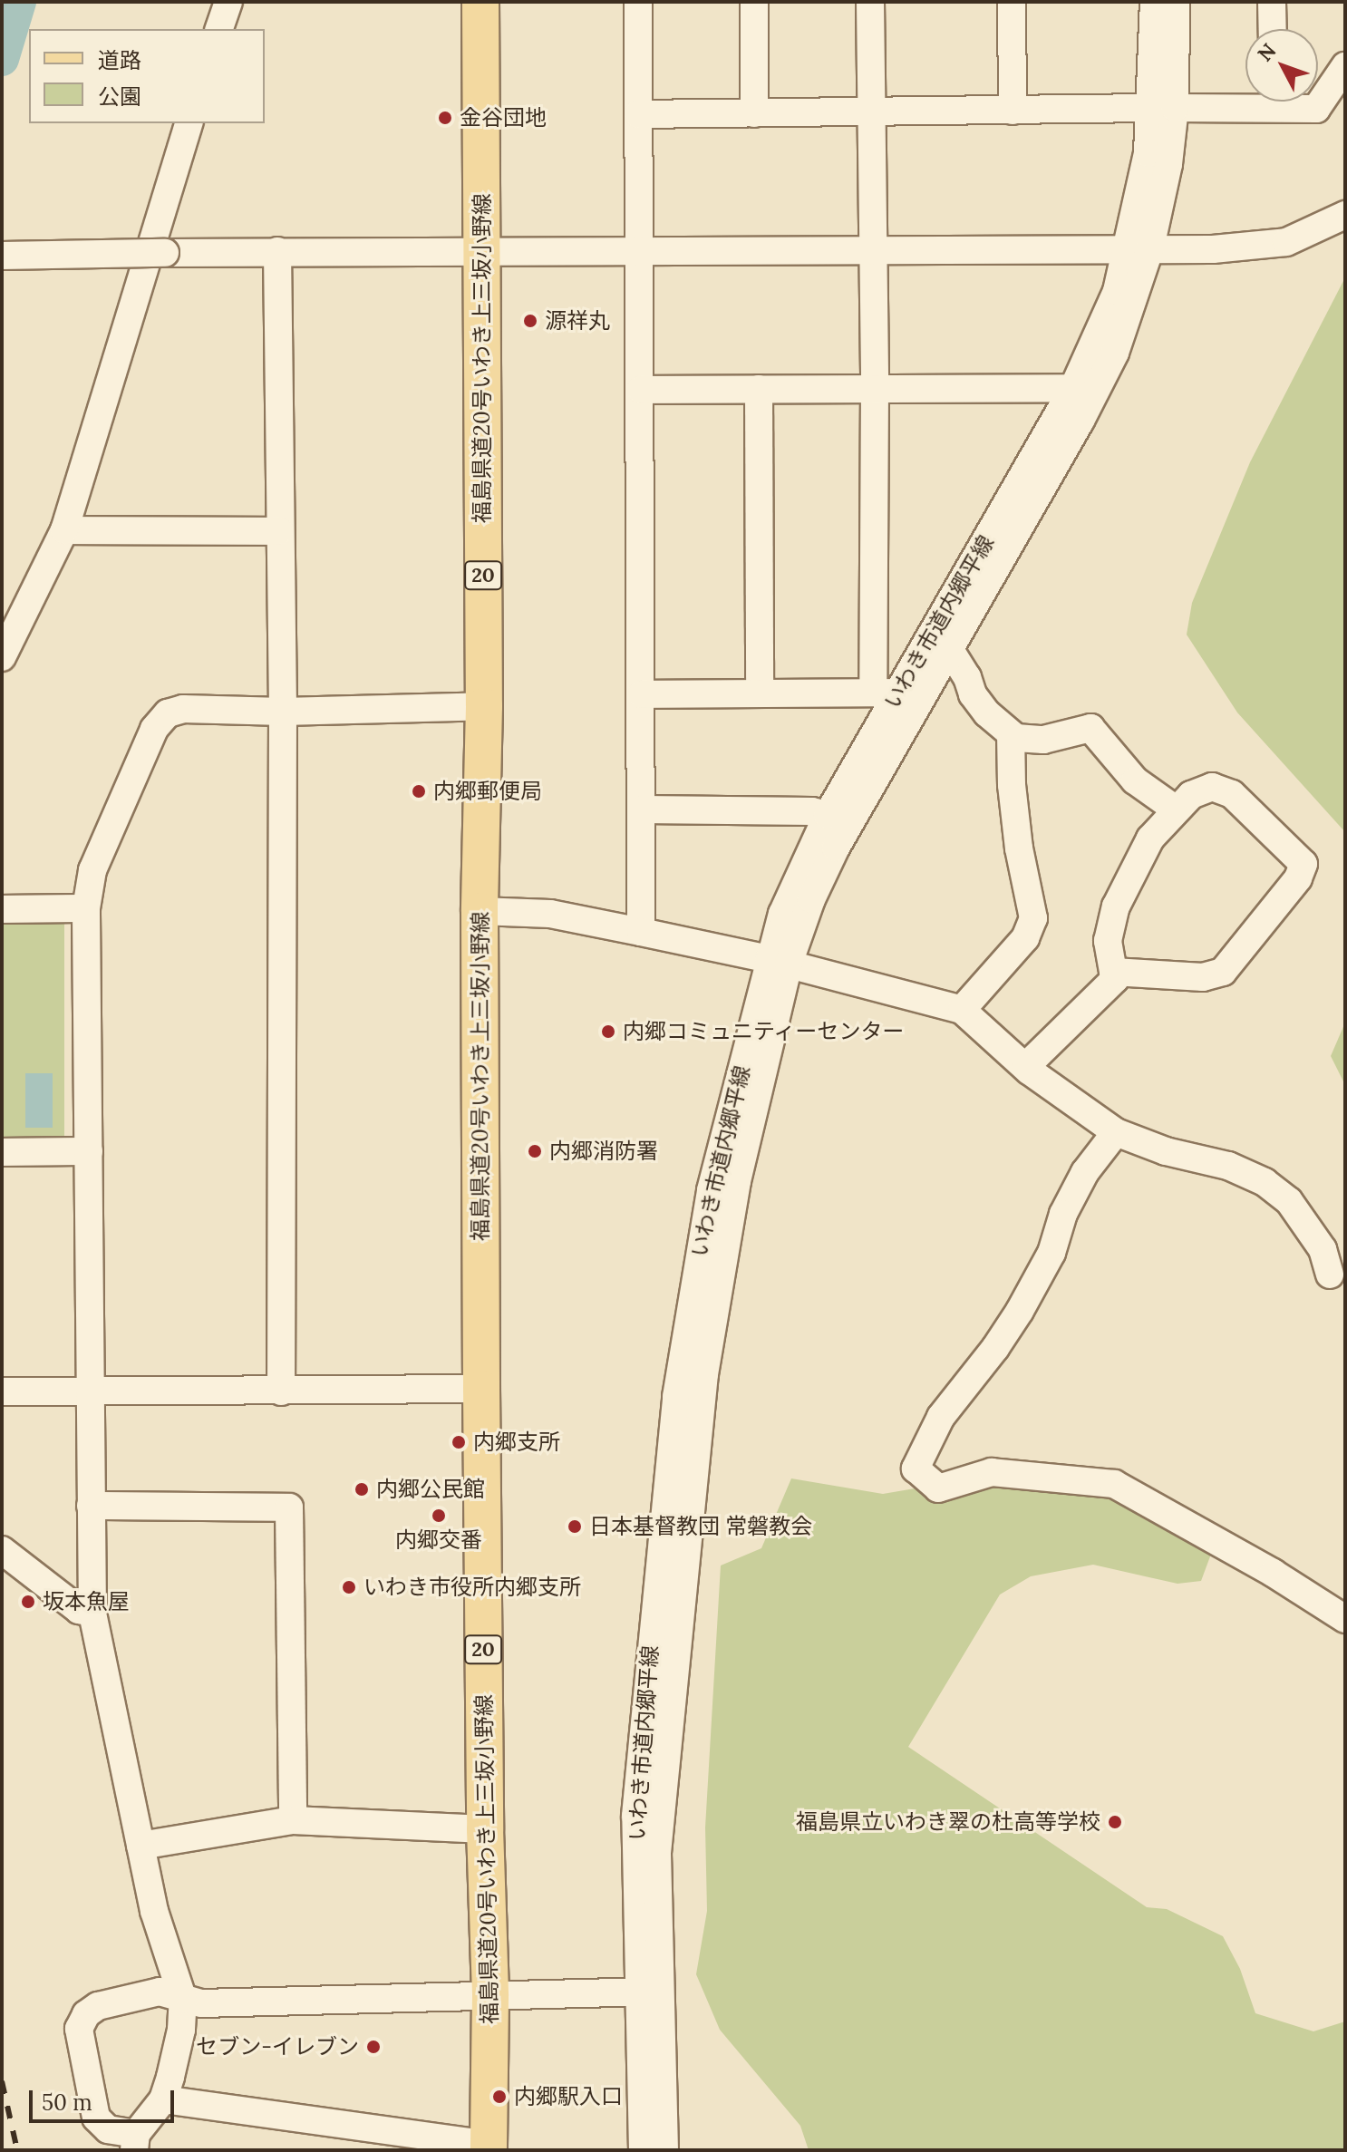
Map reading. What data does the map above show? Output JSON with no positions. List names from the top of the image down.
{
  "streets": {
    "main road": ["福島県道20号いわき上三坂小野線", "20"],
    "street": ["いわき市道内郷平線"]
  },
  "places": [
    "金谷団地",
    "源祥丸",
    "内郷郵便局",
    "内郷コミュニティーセンター",
    "内郷消防署",
    "内郷支所",
    "内郷公民館",
    "内郷交番",
    "日本基督教団 常磐教会",
    "いわき市役所内郷支所",
    "坂本魚屋",
    "福島県立いわき翠の杜高等学校",
    "セブン-イレブン",
    "内郷駅入口"
  ],
  "legend": ["道路", "公園"],
  "scale_bar": "50 m",
  "north": "top left"
}
